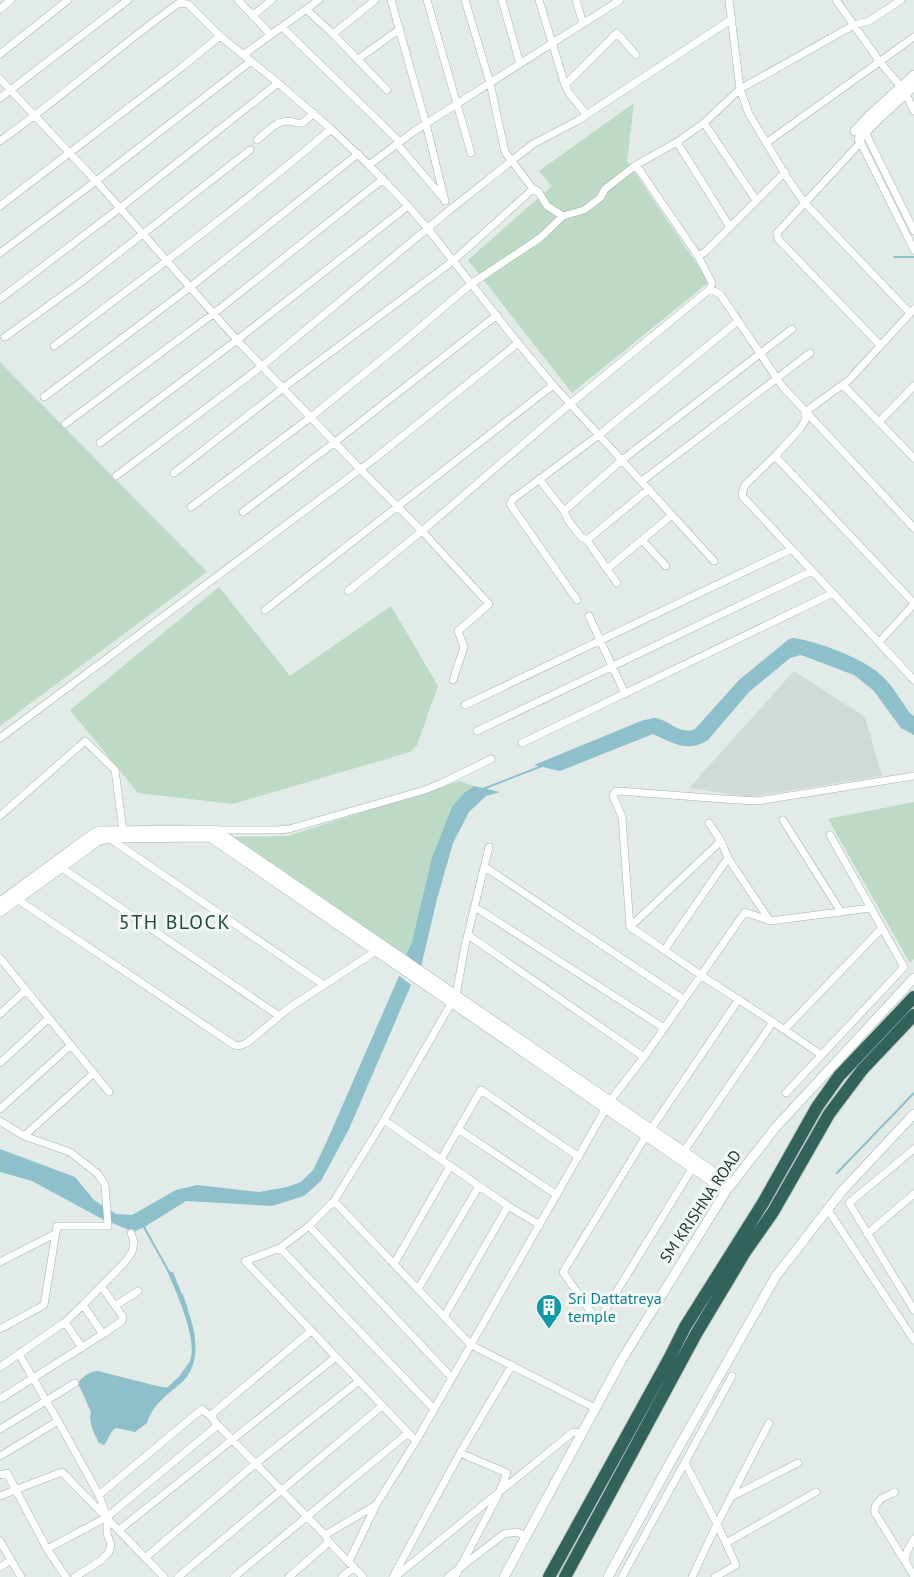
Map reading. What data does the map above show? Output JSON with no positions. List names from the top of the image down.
{
  "streets": {
    "street": ["SM KRISHNA ROAD"]
  },
  "districts": ["5TH BLOCK"],
  "places": {
    "building": ["Sri Dattatreya temple"]
  }
}
